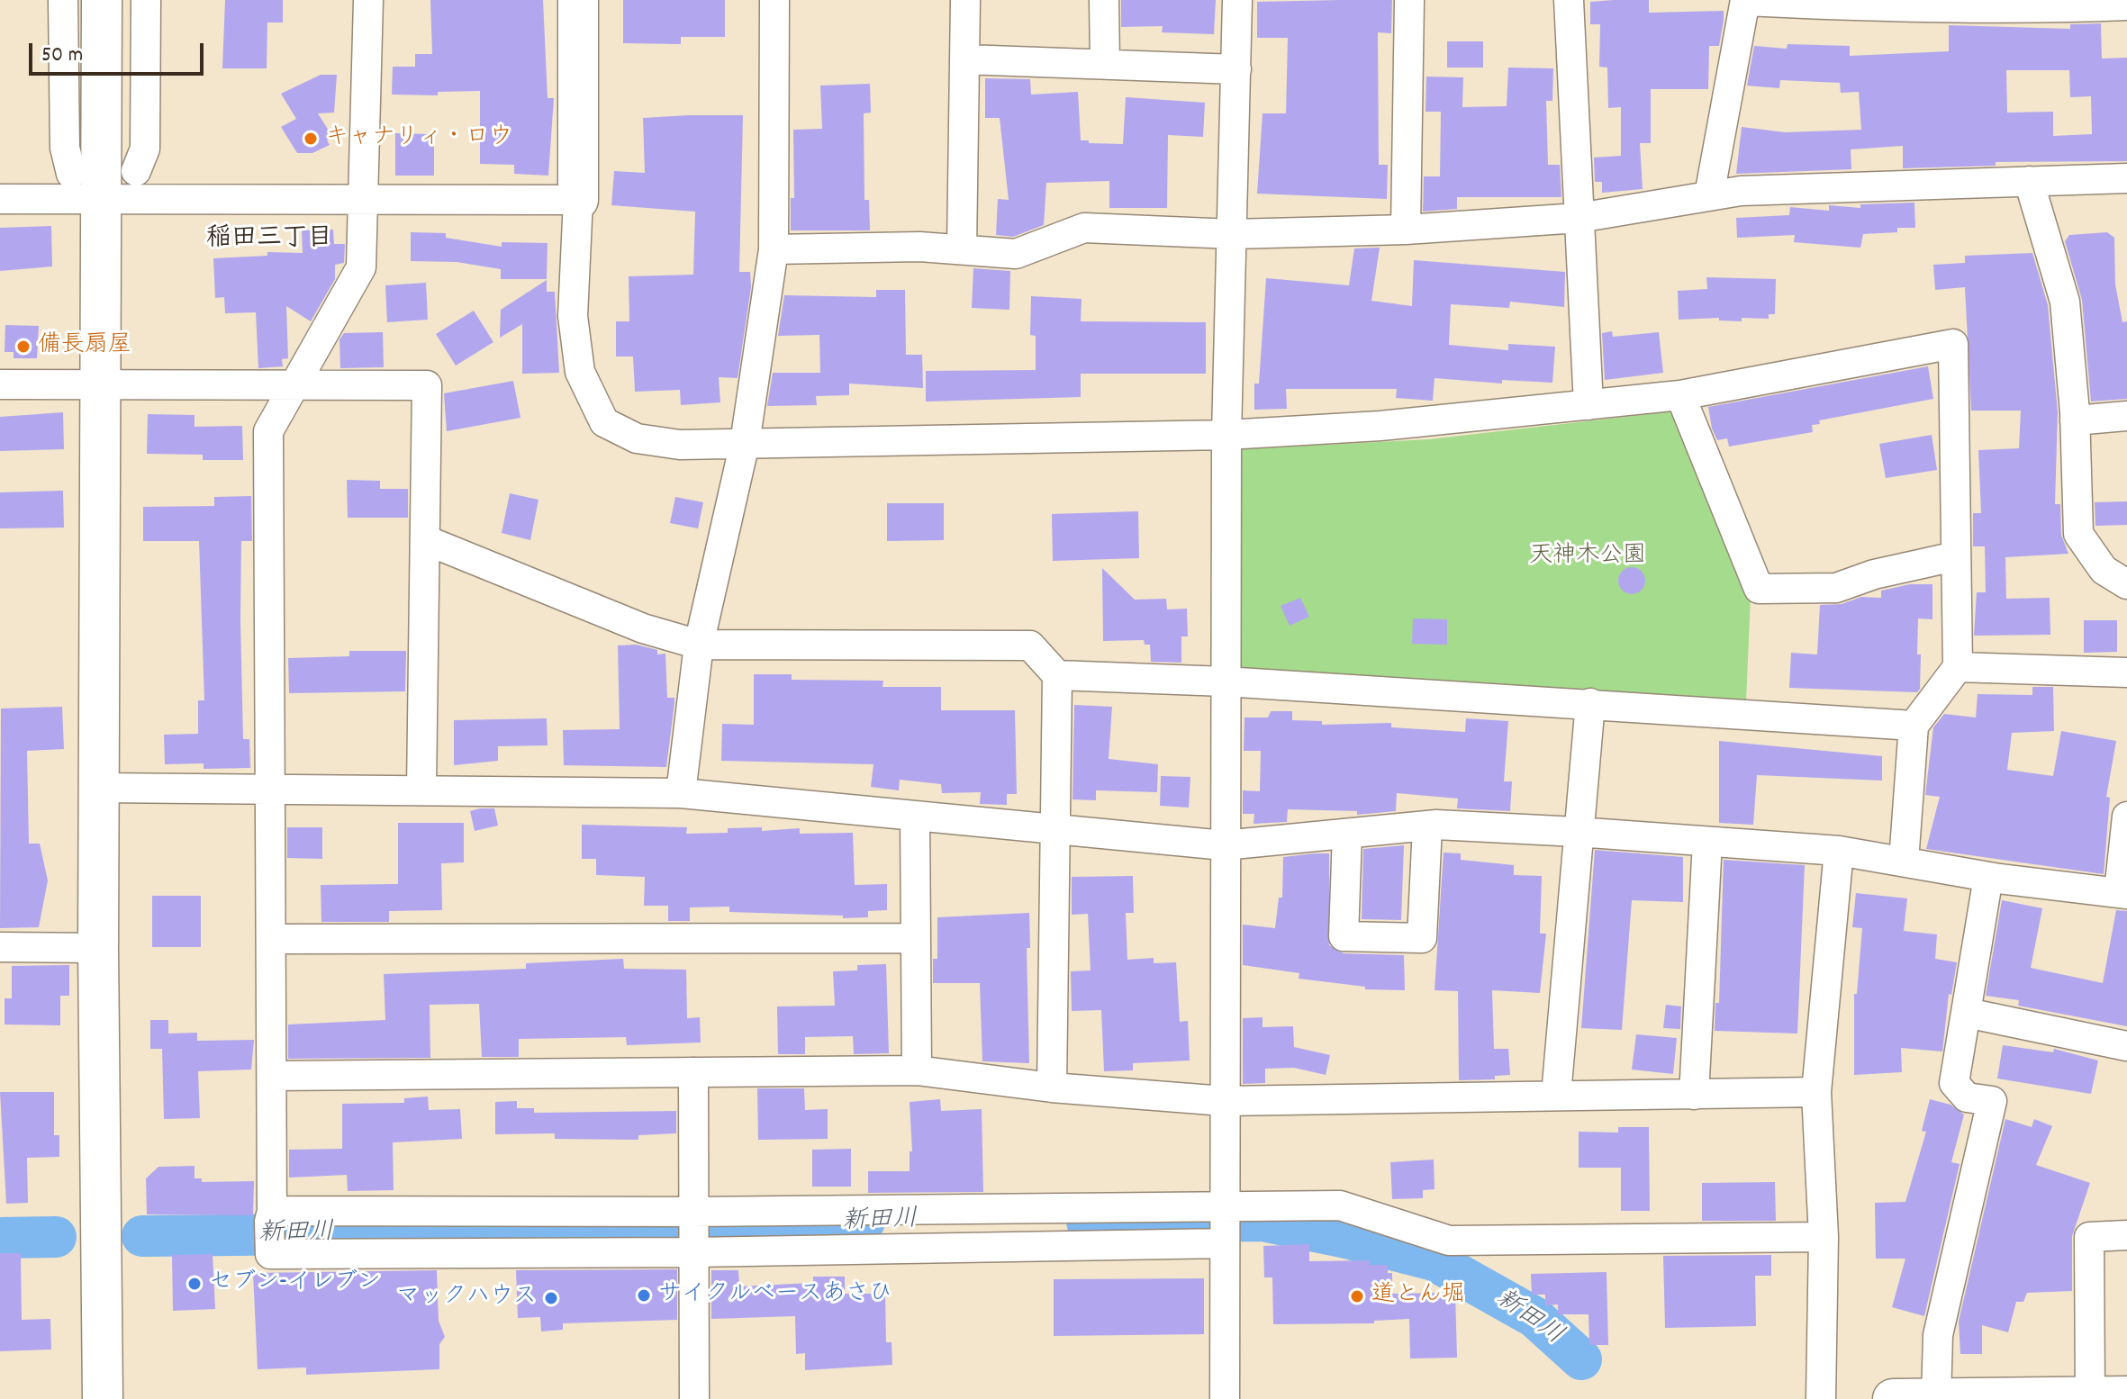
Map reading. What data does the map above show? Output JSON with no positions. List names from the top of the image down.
{
  "districts": ["稲田三丁目"],
  "water": ["新田川"],
  "parks": ["天神木公園"],
  "places": [
    "キャナリィ・ロウ",
    "備長扇屋",
    "セブン-イレブン",
    "サイクルベースあさひ",
    "道とん堀",
    "マックハウス"
  ],
  "scale_bar": "50 m"
}
